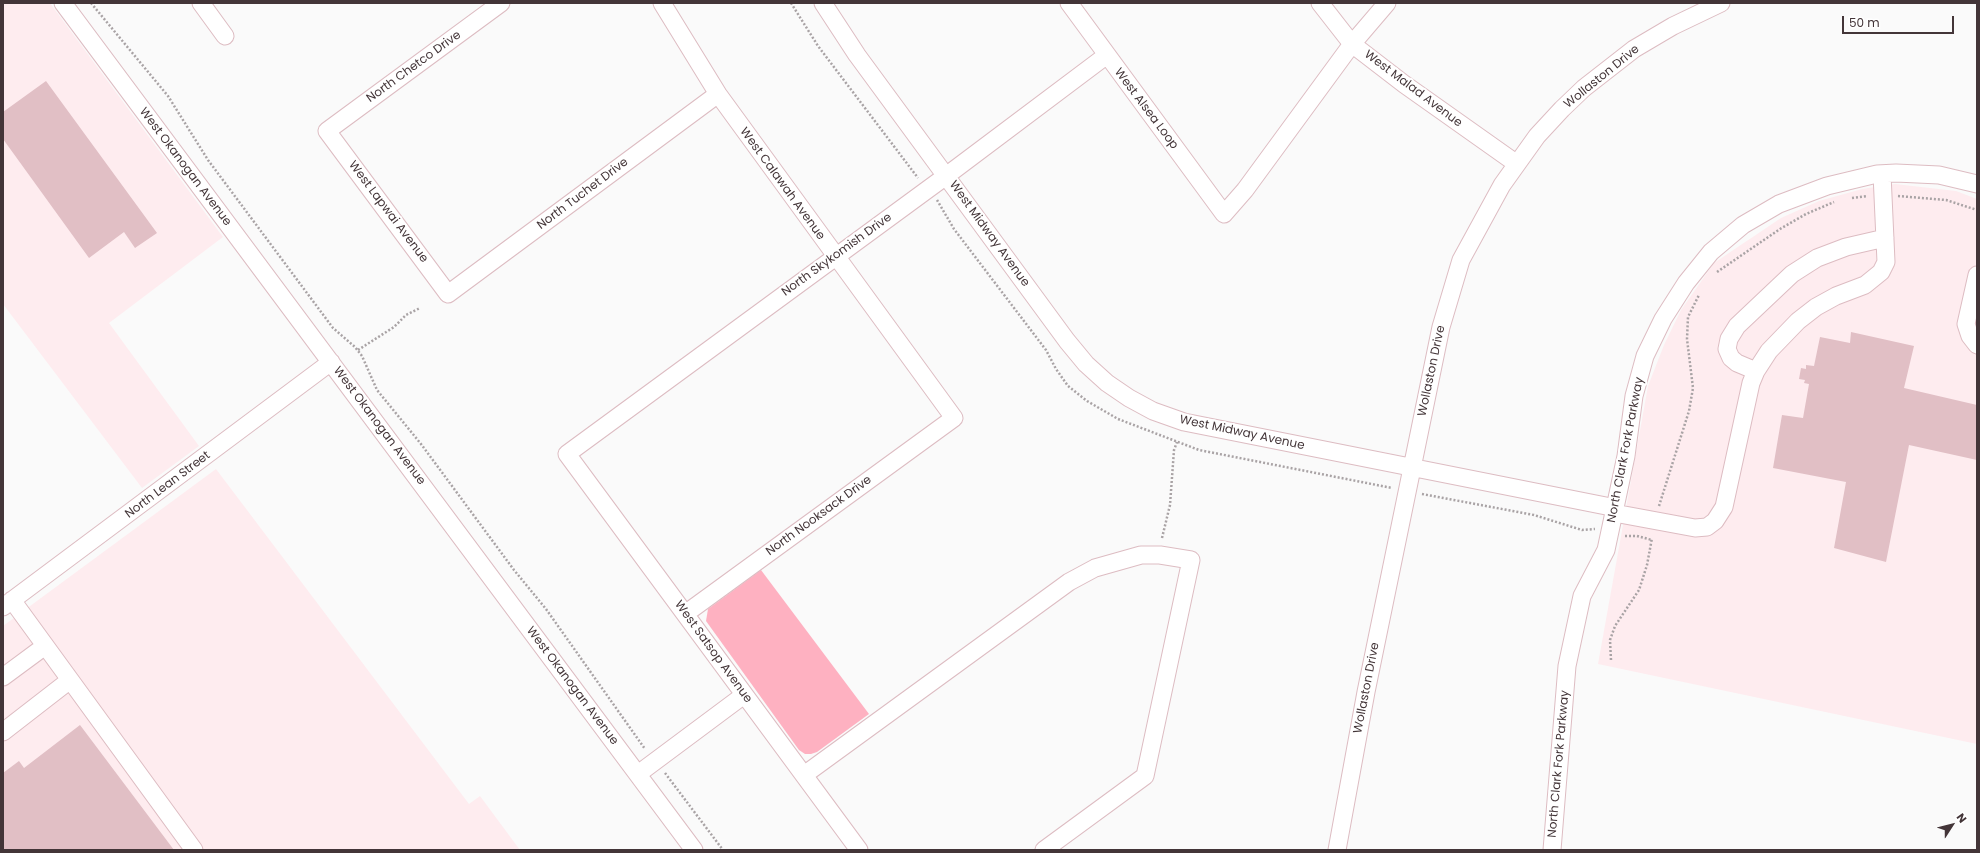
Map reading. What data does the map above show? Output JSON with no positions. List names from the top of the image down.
{
  "streets": {
    "street": [
      "North Chetco Drive",
      "Wollaston Drive",
      "West Malad Avenue",
      "West Alsea Loop",
      "West Okanogan Avenue",
      "West Calawah Avenue",
      "North Tuchet Drive",
      "West Lapwai Avenue",
      "West Midway Avenue",
      "North Skykomish Drive",
      "North Clark Fork Parkway",
      "North Lean Street",
      "North Nooksack Drive",
      "West Satsop Avenue"
    ]
  },
  "crossings": [
    ["North Chetco Drive", "West Lapwai Avenue"],
    ["Wollaston Drive", "West Malad Avenue"],
    ["Wollaston Drive", "West Midway Avenue"],
    ["West Malad Avenue", "West Alsea Loop"],
    ["West Alsea Loop", "North Skykomish Drive"],
    ["West Okanogan Avenue", "North Lean Street"],
    ["West Calawah Avenue", "North Tuchet Drive"],
    ["West Calawah Avenue", "North Skykomish Drive"],
    ["West Calawah Avenue", "North Nooksack Drive"],
    ["North Tuchet Drive", "West Lapwai Avenue"],
    ["West Midway Avenue", "North Skykomish Drive"],
    ["West Midway Avenue", "North Clark Fork Parkway"],
    ["North Skykomish Drive", "West Satsop Avenue"],
    ["North Nooksack Drive", "West Satsop Avenue"]
  ],
  "scale_bar": "50 m",
  "north": "top right"
}
